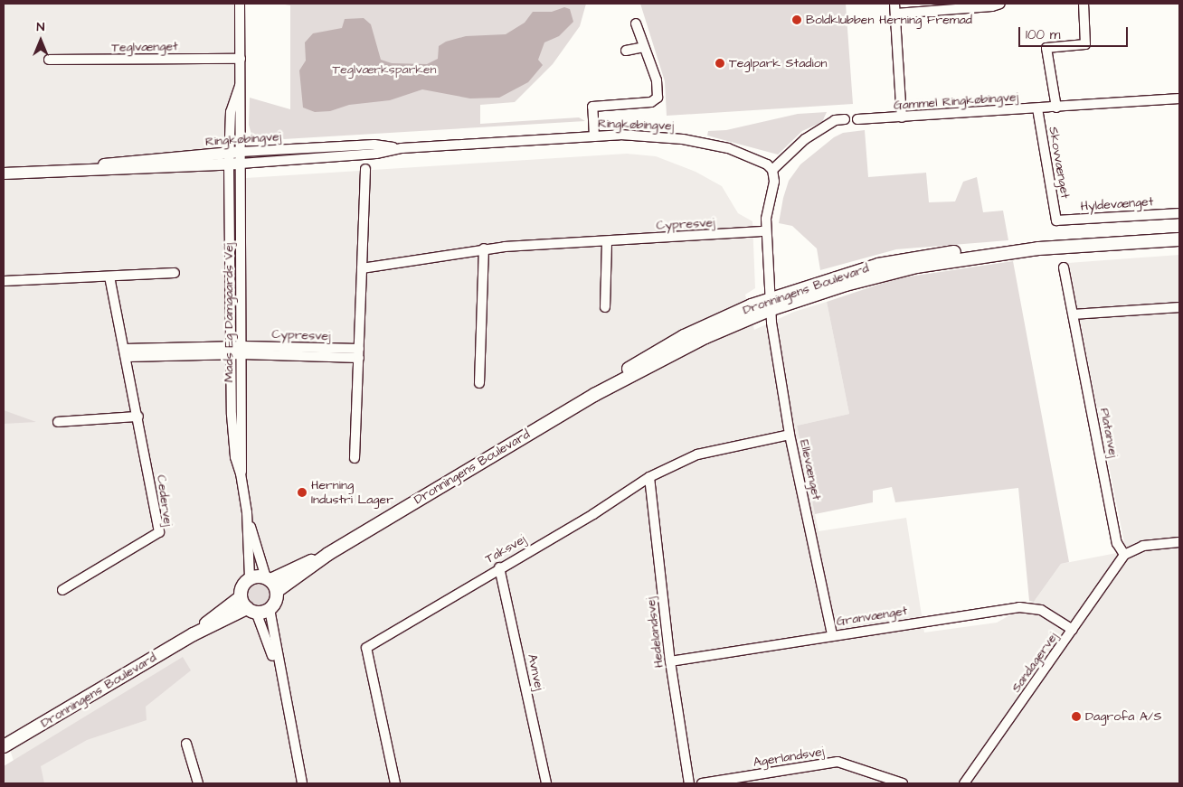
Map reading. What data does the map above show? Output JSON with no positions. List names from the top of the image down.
{
  "streets": {
    "main road": ["Dronningens Boulevard"],
    "street": [
      "Teglvænget",
      "Gammel Ringkøbingvej",
      "Ringkøbingvej",
      "Skovvænget",
      "Hyldevænget",
      "Cypresvej",
      "Mads Eg Damgaards Vej",
      "Platanvej",
      "Ellevænget",
      "Cedervej",
      "Taksvej",
      "Granvænget",
      "Hedelandsvej",
      "Sandagervej",
      "Avnvej",
      "Agerlandsvej"
    ]
  },
  "crossings": [
    ["Gammel Ringkøbingvej", "Skovvænget"],
    ["Ringkøbingvej", "Mads Eg Damgaards Vej"],
    ["Skovvænget", "Hyldevænget"],
    ["Cypresvej", "Mads Eg Damgaards Vej"],
    ["Dronningens Boulevard", "Mads Eg Damgaards Vej"],
    ["Dronningens Boulevard", "Ellevænget"],
    ["Platanvej", "Sandagervej"],
    ["Ellevænget", "Taksvej"],
    ["Ellevænget", "Granvænget"],
    ["Taksvej", "Hedelandsvej"],
    ["Taksvej", "Avnvej"],
    ["Granvænget", "Hedelandsvej"],
    ["Granvænget", "Sandagervej"]
  ],
  "parks": ["Teglværksparken"],
  "places": [
    "Boldklubben Herning Fremad",
    "Teglpark Stadion",
    "Herning Industri Lager",
    "Dagrofa A/S"
  ],
  "scale_bar": "100 m",
  "north": "top"
}
